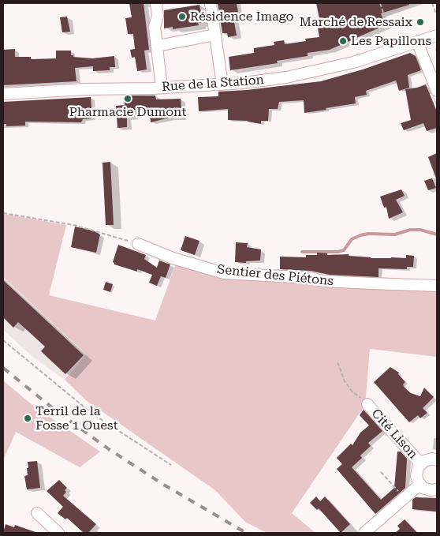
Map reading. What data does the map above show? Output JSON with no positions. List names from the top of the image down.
{
  "streets": {
    "street": ["Rue de la Station", "Sentier des Piétons", "Cité Lison"]
  },
  "places": [
    "Résidence Imago",
    "Marché de Ressaix",
    "Les Papillons",
    "Pharmacie Dumont",
    "Terril de la Fosse 1 Ouest"
  ]
}
